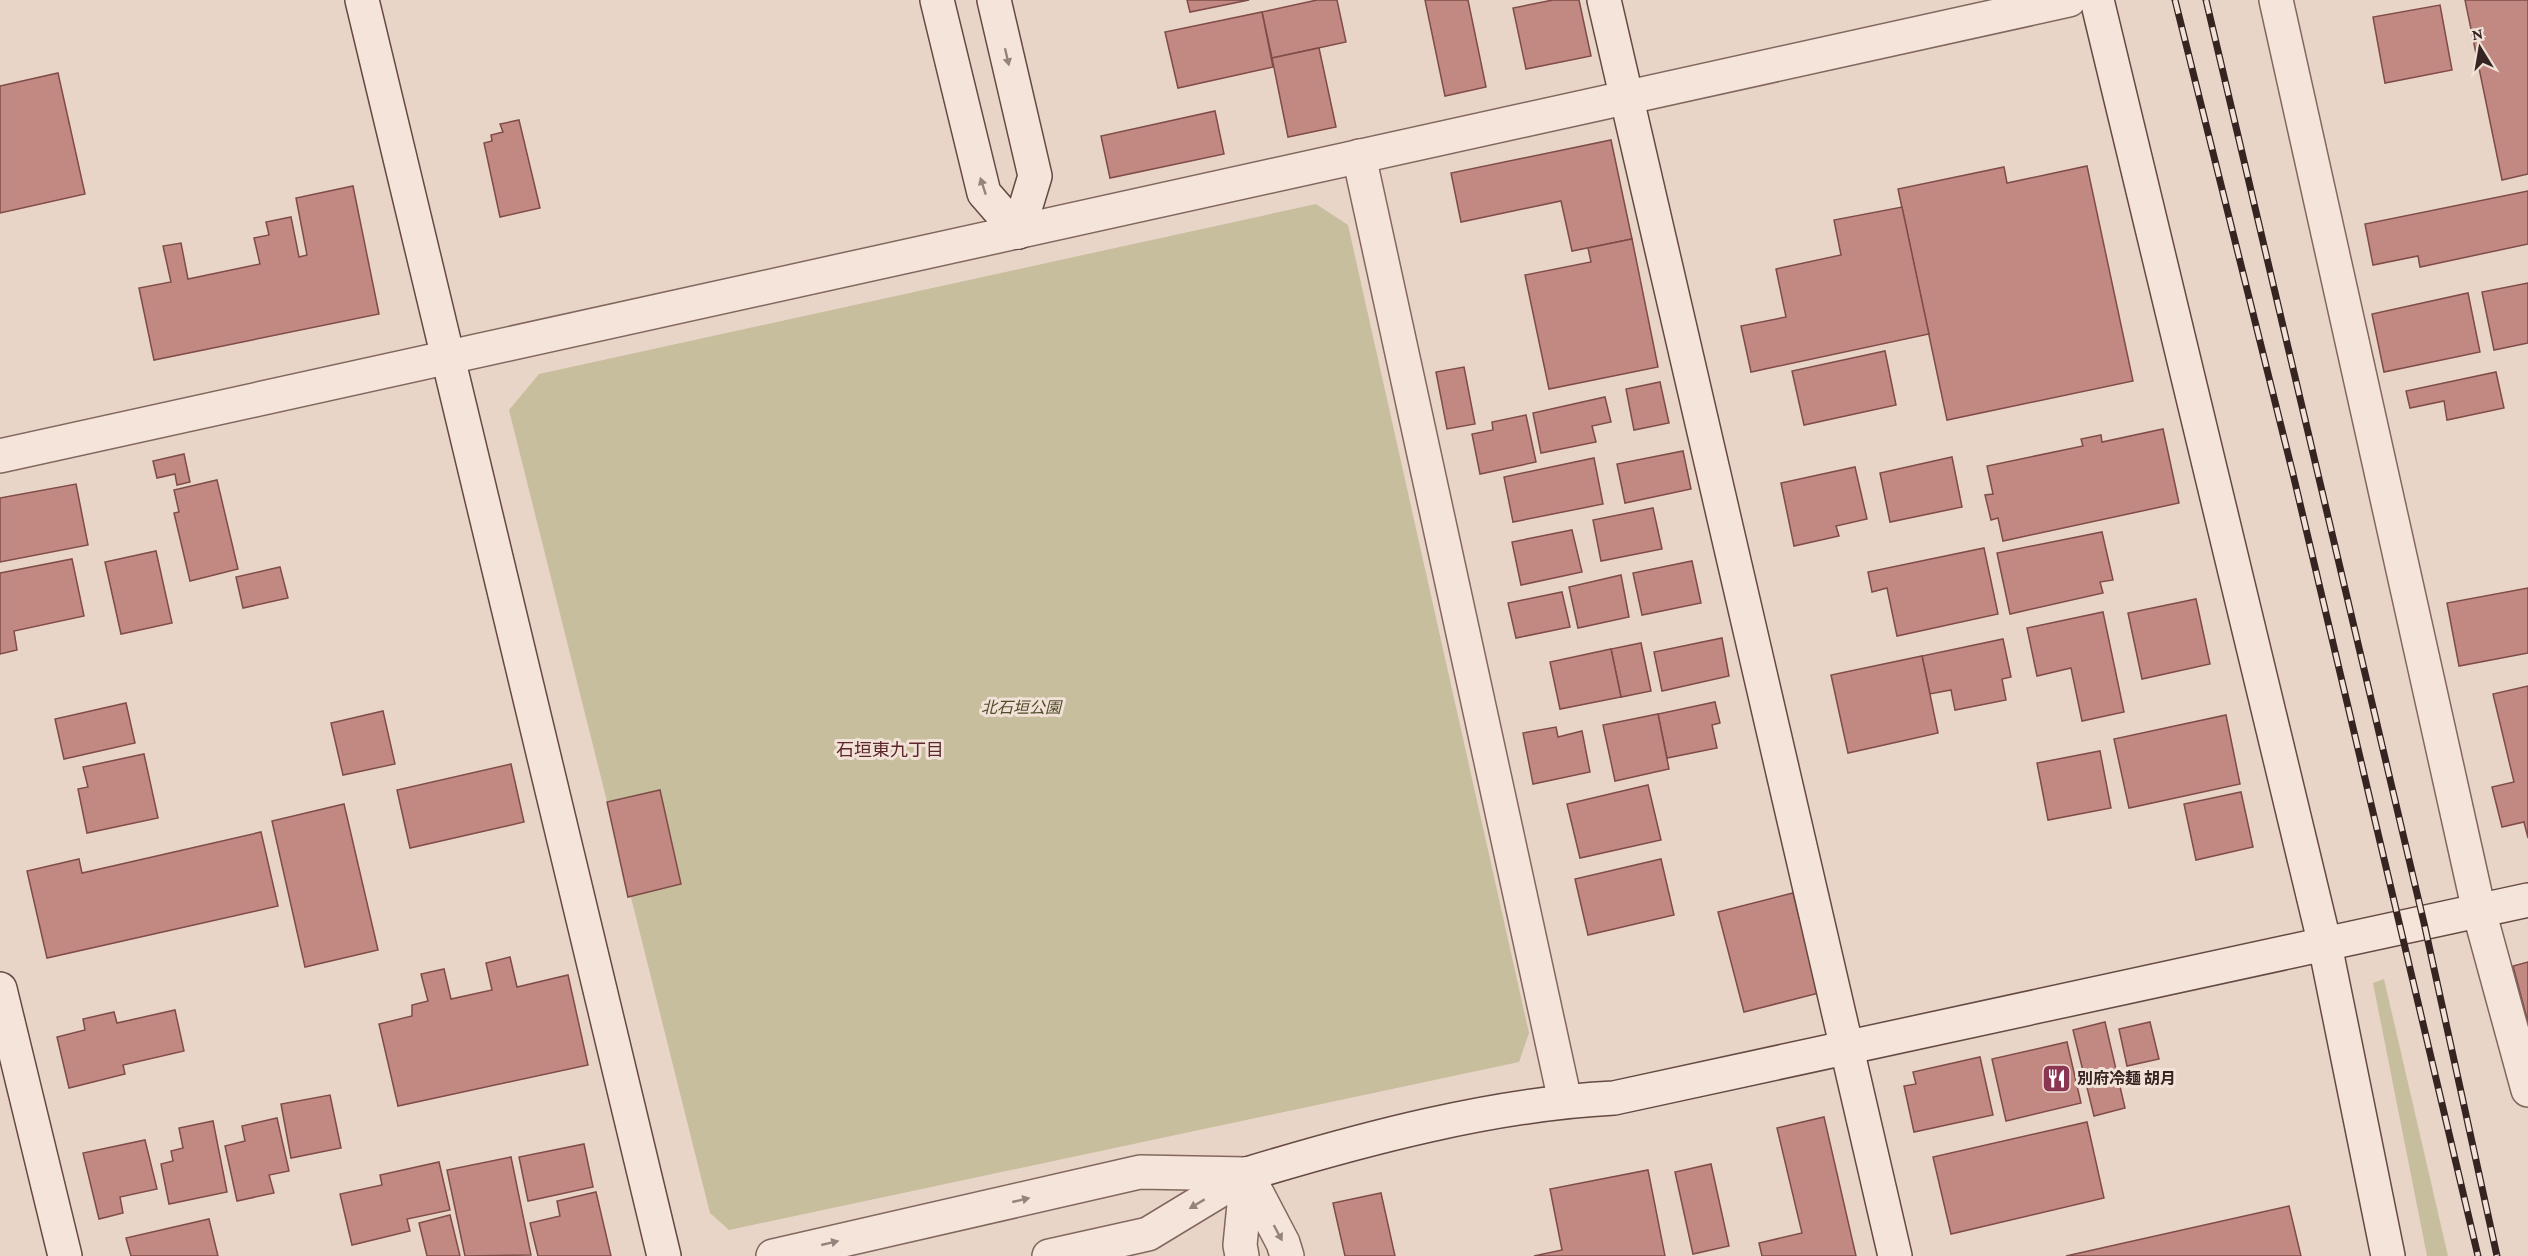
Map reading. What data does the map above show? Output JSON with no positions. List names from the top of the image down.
{
  "districts": ["石垣東九丁目"],
  "parks": ["北石垣公園"],
  "places": {
    "restaurant": ["別府冷麺 胡月"]
  },
  "north": "top"
}
